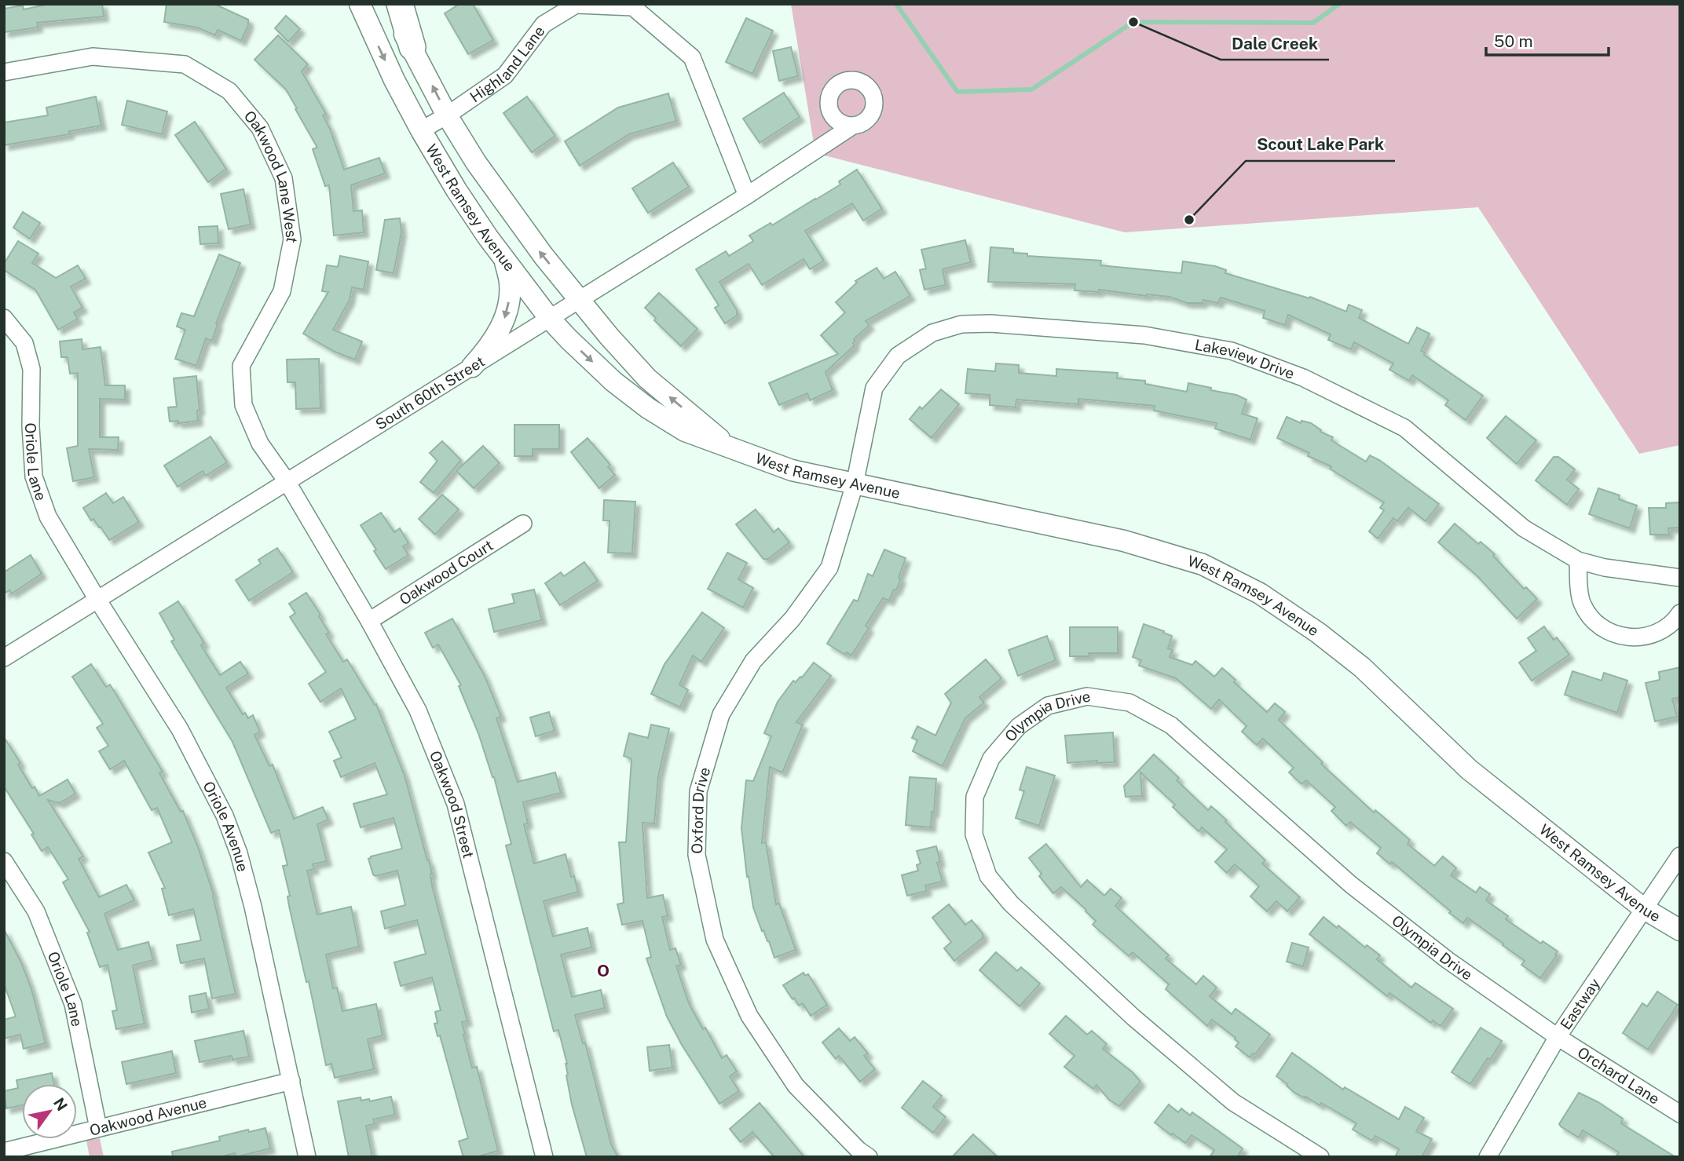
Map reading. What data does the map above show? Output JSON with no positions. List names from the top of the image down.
{
  "streets": {
    "street": [
      "Highland Lane",
      "Oakwood Lane West",
      "West Ramsey Avenue",
      "Lakeview Drive",
      "South 60th Street",
      "Oriole Lane",
      "Oakwood Court",
      "Olympia Drive",
      "Oakwood Street",
      "Oxford Drive",
      "Oriole Avenue",
      "Eastway",
      "Orchard Lane",
      "Oakwood Avenue"
    ]
  },
  "crossings": [
    ["Highland Lane", "West Ramsey Avenue"],
    ["Highland Lane", "South 60th Street"],
    ["Oakwood Lane West", "South 60th Street"],
    ["Oakwood Lane West", "Oakwood Street"],
    ["West Ramsey Avenue", "Lakeview Drive"],
    ["West Ramsey Avenue", "South 60th Street"],
    ["West Ramsey Avenue", "Oxford Drive"],
    ["West Ramsey Avenue", "Eastway"],
    ["Lakeview Drive", "Oxford Drive"],
    ["South 60th Street", "Oriole Lane"],
    ["South 60th Street", "Oakwood Street"],
    ["South 60th Street", "Oriole Avenue"],
    ["Oriole Lane", "Oriole Avenue"],
    ["Oriole Lane", "Oakwood Avenue"],
    ["Oakwood Court", "Oakwood Street"],
    ["Olympia Drive", "Eastway"],
    ["Olympia Drive", "Orchard Lane"],
    ["Oriole Avenue", "Oakwood Avenue"],
    ["Eastway", "Orchard Lane"]
  ],
  "districts": ["O"],
  "places": ["Dale Creek", "Scout Lake Park"],
  "scale_bar": "50 m",
  "north": "top right"
}
